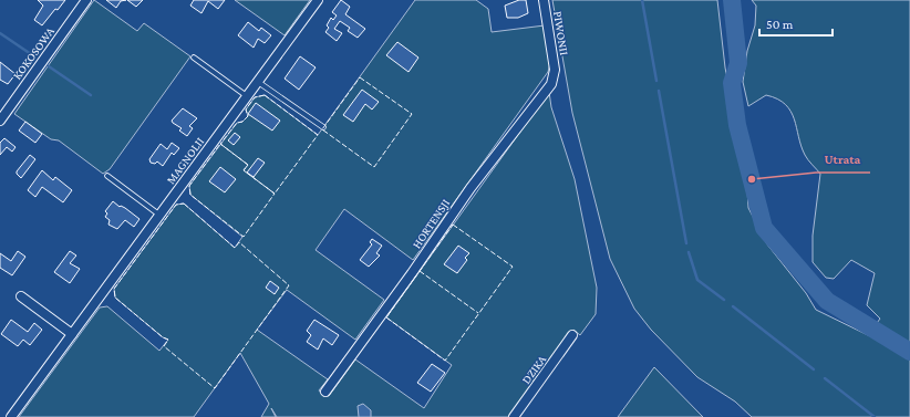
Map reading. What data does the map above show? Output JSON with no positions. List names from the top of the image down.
{
  "streets": {
    "street": [
      "PIWONII",
      "KOKOSOWA",
      "MAGNOLII",
      "HORTENSJI",
      "DZIKA"
    ]
  },
  "crossings": [
    ["PIWONII", "HORTENSJI"]
  ],
  "places": ["Utrata"],
  "scale_bar": "50 m"
}
